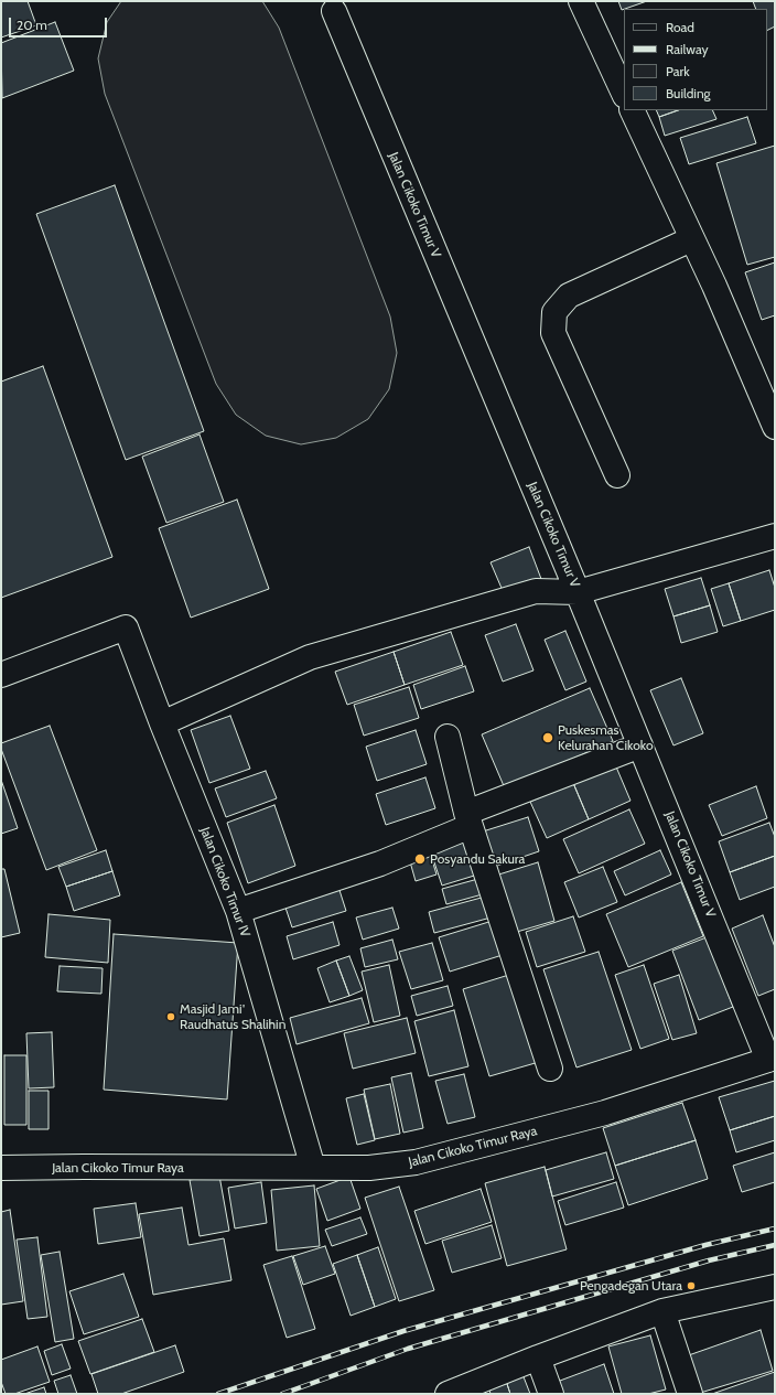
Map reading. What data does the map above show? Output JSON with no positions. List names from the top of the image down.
{
  "streets": {
    "street": ["Jalan Cikoko Timur V", "Jalan Cikoko Timur IV", "Jalan Cikoko Timur Raya"]
  },
  "crossings": [
    ["Jalan Cikoko Timur V", "Jalan Cikoko Timur Raya"],
    ["Jalan Cikoko Timur IV", "Jalan Cikoko Timur Raya"]
  ],
  "places": [
    "Puskesmas Kelurahan Cikoko",
    "Posyandu Sakura",
    "Masjid Jami' Raudhatus Shalihin",
    "Pengadegan Utara"
  ],
  "legend": [
    "Road",
    "Railway",
    "Park",
    "Building"
  ],
  "scale_bar": "20 m"
}
